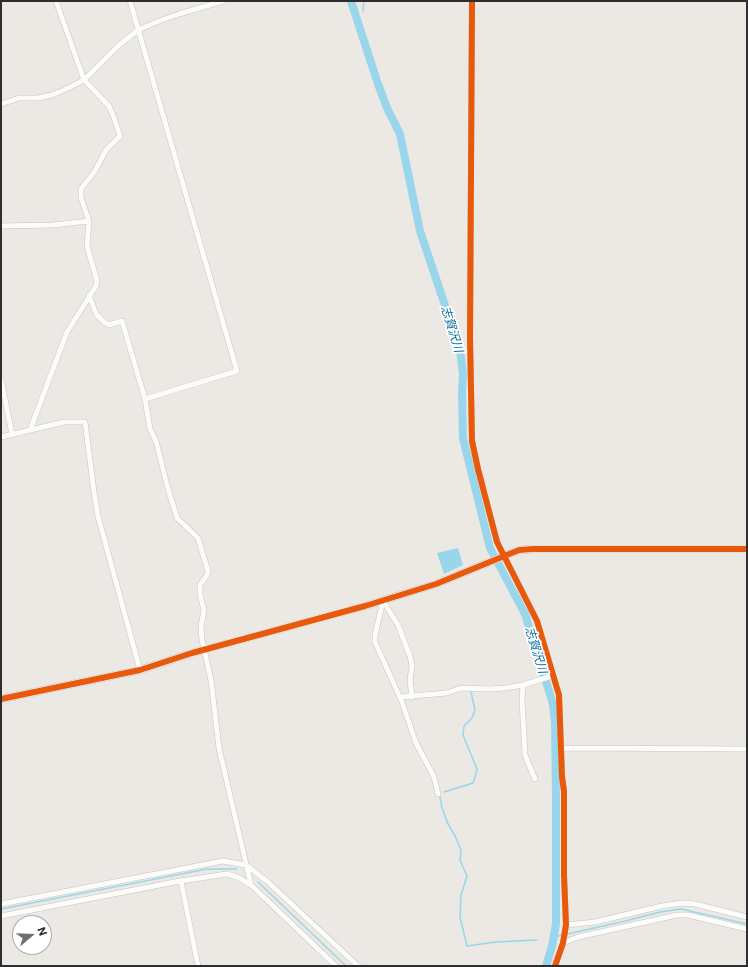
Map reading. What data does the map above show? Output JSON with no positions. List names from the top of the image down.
{
  "water": ["志賀沢川"],
  "north": "right"
}
